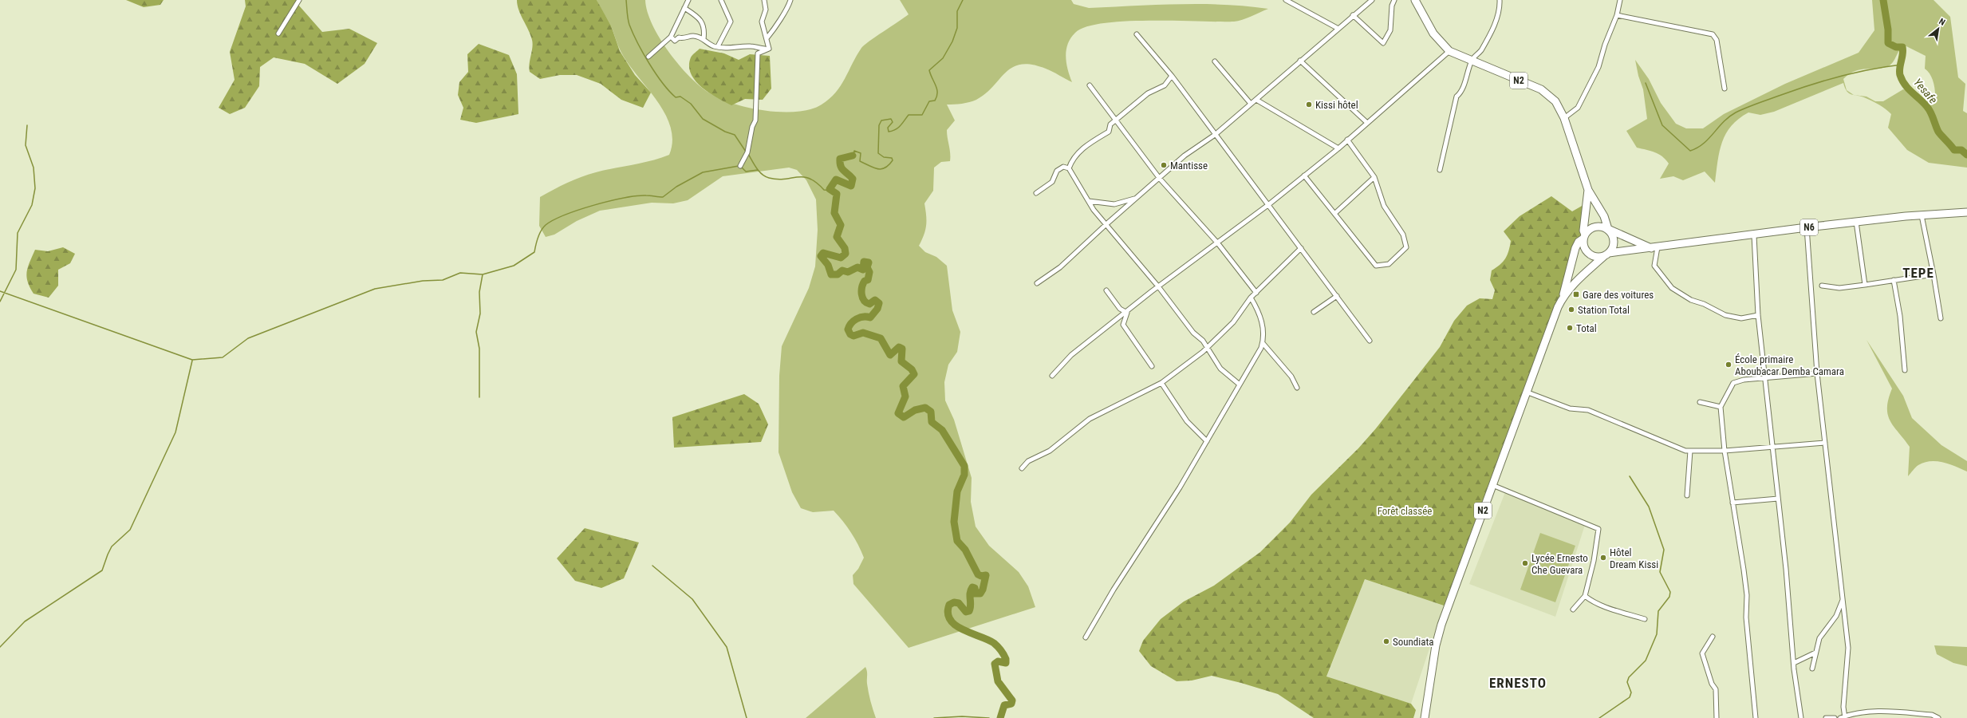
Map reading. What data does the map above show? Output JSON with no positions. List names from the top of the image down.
{
  "streets": {
    "highway": ["N2", "N6"]
  },
  "crossings": [
    ["N2", "N6"]
  ],
  "districts": ["TEPE", "ERNESTO"],
  "water": ["Yesafe"],
  "parks": ["Forêt classée"],
  "places": {
    "other": [
      "Kissi hôtel",
      "Mantisse",
      "Station Total",
      "Total",
      "École primaire Aboubacar Demba Camara",
      "Hôtel Dream Kissi",
      "Lycée Ernesto Che Guevara",
      "Soundiata"
    ],
    "transit": ["Gare des voitures"]
  },
  "north": "top right"
}
